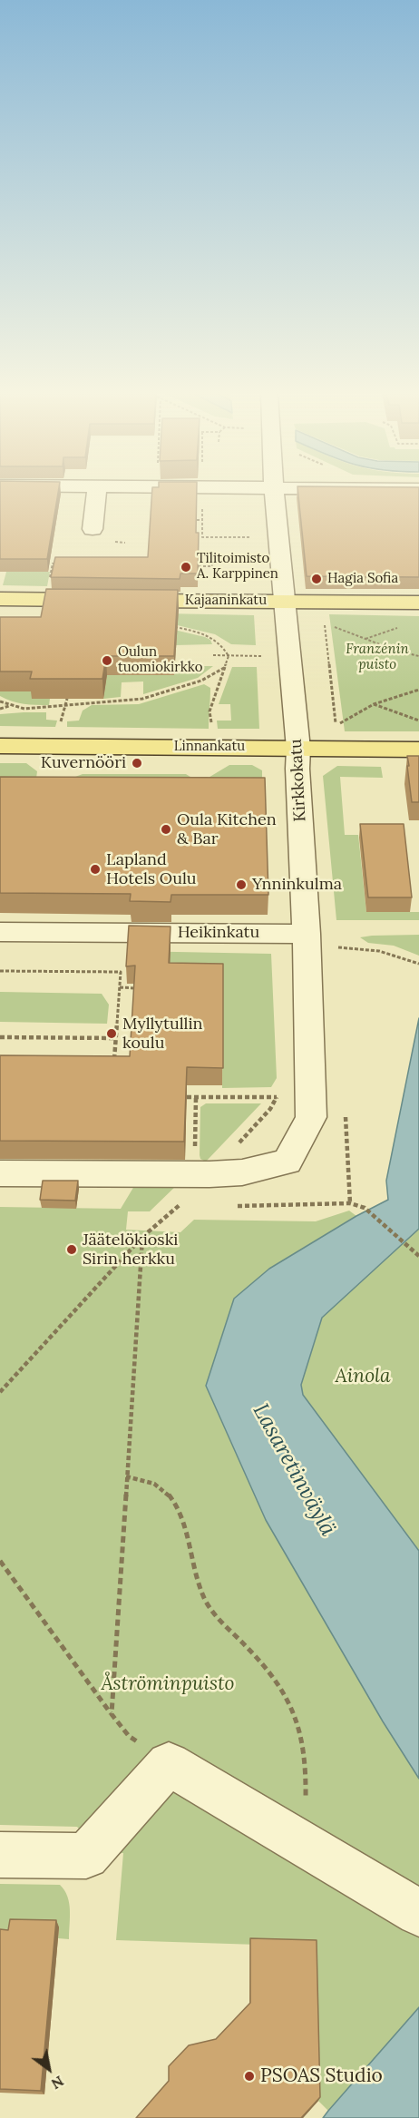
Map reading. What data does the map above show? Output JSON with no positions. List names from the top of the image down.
{
  "streets": {
    "main road": ["Kajaaninkatu", "Linnankatu"],
    "street": ["Kirkkokatu", "Heikinkatu"]
  },
  "crossings": [
    ["Kajaaninkatu", "Kirkkokatu"],
    ["Linnankatu", "Kirkkokatu"],
    ["Kirkkokatu", "Heikinkatu"]
  ],
  "water": ["Lasaretinväylä"],
  "parks": ["Franzénin puisto", "Ainola", "Åströminpuisto"],
  "places": [
    "Tilitoimisto A. Karppinen",
    "Hagia Sofia",
    "Oulun tuomiokirkko",
    "Kuvernööri",
    "Oula Kitchen & Bar",
    "Lapland Hotels Oulu",
    "Ynninkulma",
    "Myllytullin koulu",
    "Jäätelökioski Sirin herkku",
    "PSOAS Studio"
  ],
  "north": "bottom right"
}
